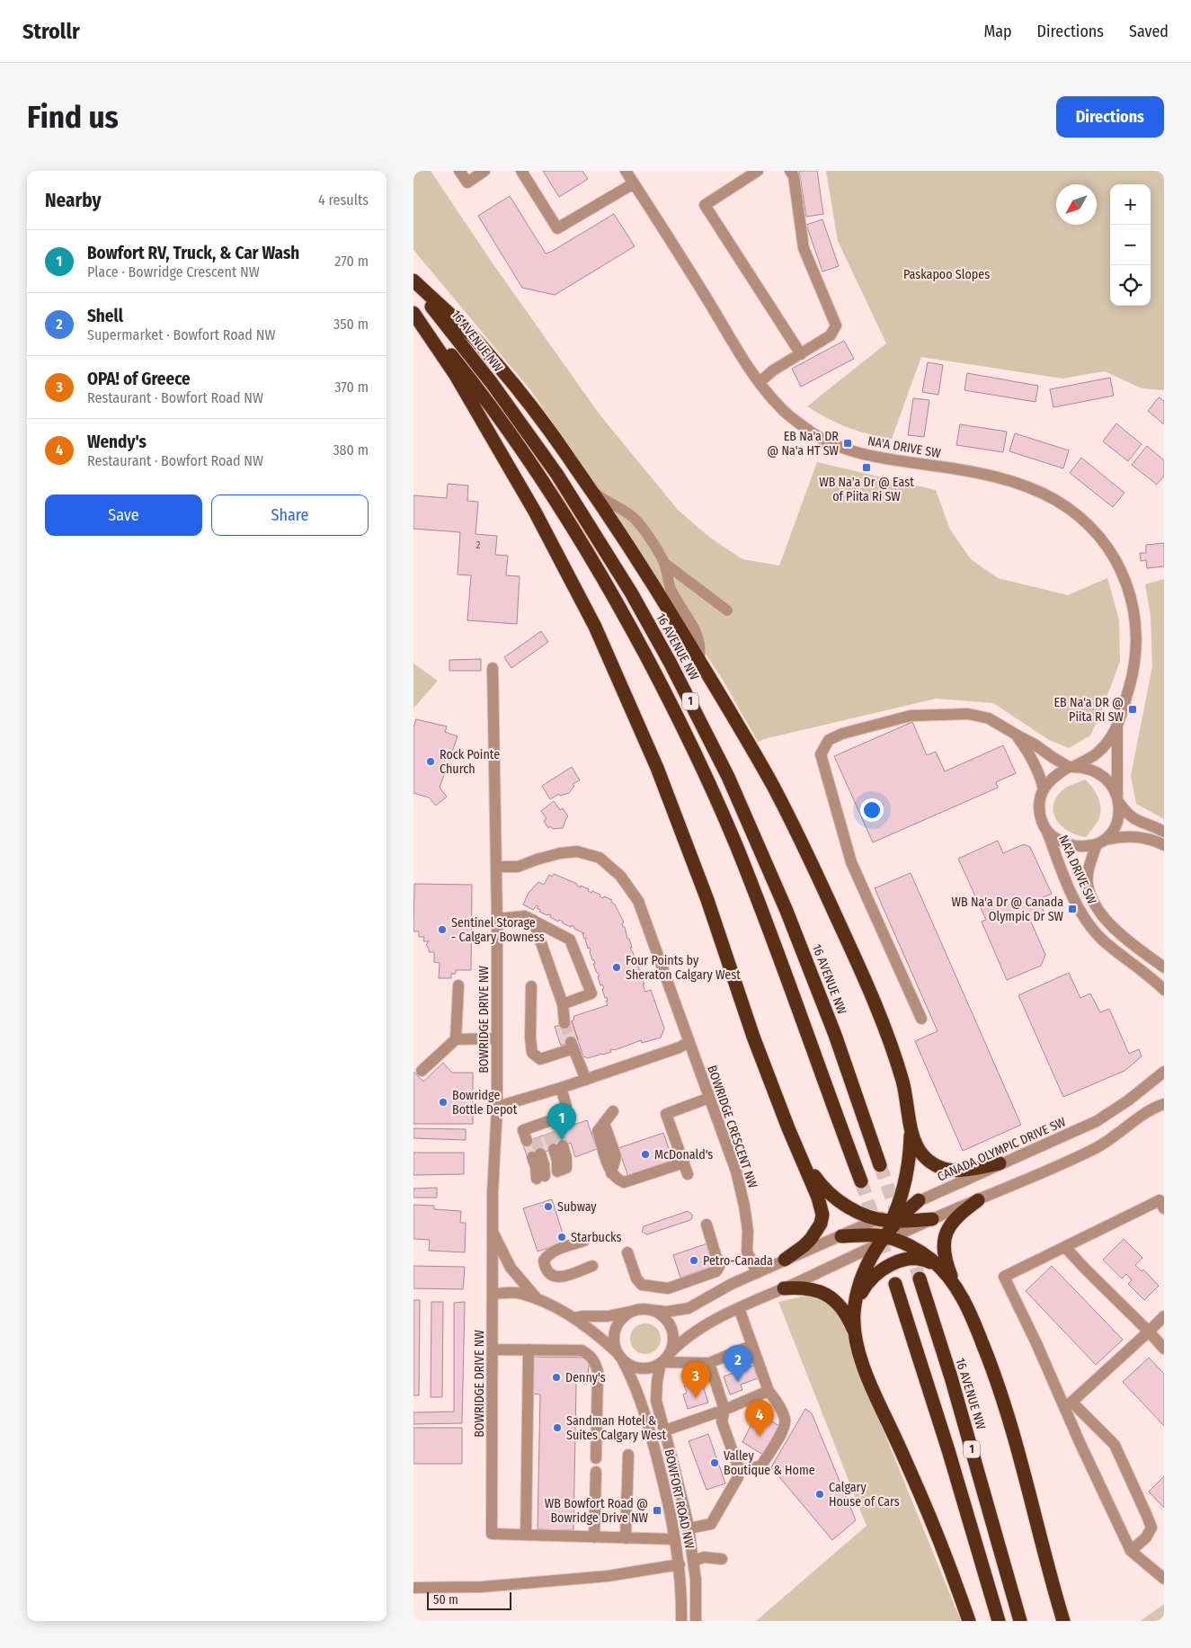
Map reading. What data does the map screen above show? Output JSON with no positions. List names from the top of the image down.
{
  "streets": {
    "highway": ["16 AVENUE NW", "1"],
    "street": [
      "NA'A DRIVE SW",
      "BOWRIDGE DRIVE NW",
      "BOWRIDGE CRESCENT NW",
      "CANADA OLYMPIC DRIVE SW",
      "BOWFORT ROAD NW"
    ]
  },
  "crossings": [
    ["BOWRIDGE DRIVE NW", "BOWRIDGE CRESCENT NW"],
    ["BOWRIDGE DRIVE NW", "BOWFORT ROAD NW"]
  ],
  "parks": ["Paskapoo Slopes"],
  "places": {
    "transit": [
      "EB Na'a DR @ Na'a HT SW",
      "WB Na'a Dr @ East of Piita Ri SW",
      "EB Na'a DR @ Piita RI SW",
      "WB Na'a Dr @ Canada Olympic Dr SW",
      "WB Bowfort Road @ Bowridge Drive NW"
    ],
    "other": [
      "Rock Pointe Church",
      "Sentinel Storage - Calgary Bowness",
      "Four Points by Sheraton Calgary West",
      "Bowridge Bottle Depot",
      "McDonald's",
      "Subway",
      "Starbucks",
      "Petro-Canada",
      "Denny's",
      "Sandman Hotel & Suites Calgary West",
      "Valley Boutique & Home",
      "Calgary House of Cars"
    ]
  },
  "house_numbers": ["2"],
  "scale_bar": "50 m",
  "north": "bottom left",
  "page": {
    "header": "Strollr",
    "nav": ["Map", "Directions", "Saved"],
    "buttons": [
      "Directions",
      ["Save", "Share"]
    ],
    "title": "Find us",
    "heading": ["Nearby", "4 results"],
    "map_buttons": ["+", "−"],
    "list": [
      {
        "mark": "1",
        "name": "Bowfort RV, Truck, & Car Wash",
        "note": "Place · Bowridge Crescent NW",
        "value": "270 m"
      },
      {
        "mark": "2",
        "name": "Shell",
        "note": "Supermarket · Bowfort Road NW",
        "value": "350 m"
      },
      {
        "mark": "3",
        "name": "OPA! of Greece",
        "note": "Restaurant · Bowfort Road NW",
        "value": "370 m"
      },
      {
        "mark": "4",
        "name": "Wendy's",
        "note": "Restaurant · Bowfort Road NW",
        "value": "380 m"
      }
    ],
    "pins": [
      "1",
      "2",
      "3",
      "4"
    ],
    "scale": "50 m"
  }
}
